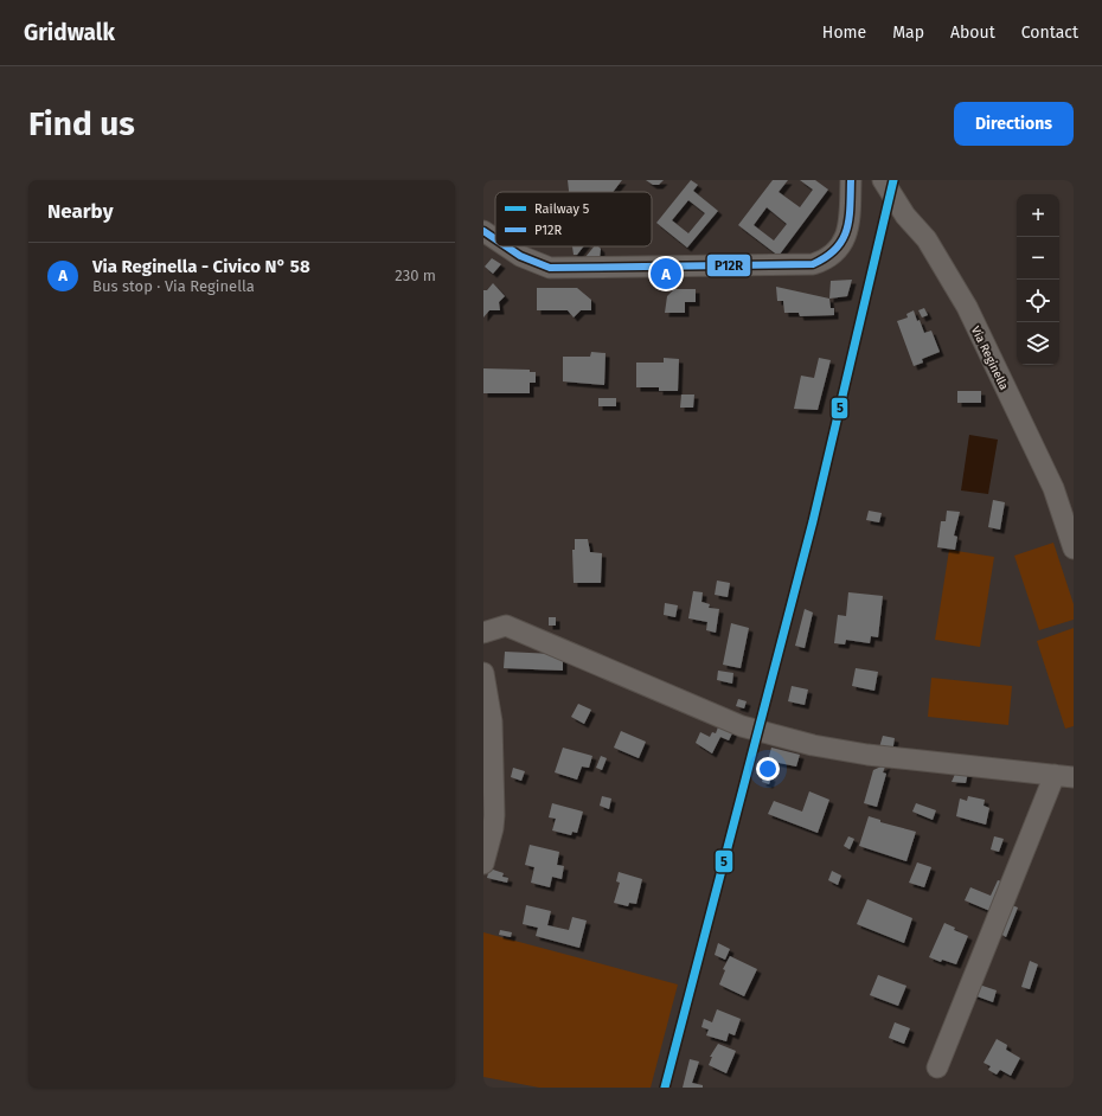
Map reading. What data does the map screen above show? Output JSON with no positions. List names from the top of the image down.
{
  "streets": {
    "street": ["Via Reginella"]
  },
  "lines": ["rail line 5", "transit line P12R"],
  "legend": ["Railway 5", "P12R"],
  "page": {
    "header": "Gridwalk",
    "nav": [
      "Home",
      "Map",
      "About",
      "Contact"
    ],
    "buttons": "Directions",
    "title": "Find us",
    "heading": "Nearby",
    "map_buttons": ["+", "−"],
    "list": [
      {
        "mark": "A",
        "name": "Via Reginella - Civico N° 58",
        "note": "Bus stop · Via Reginella",
        "value": "230 m"
      }
    ],
    "pins": "A"
  }
}
